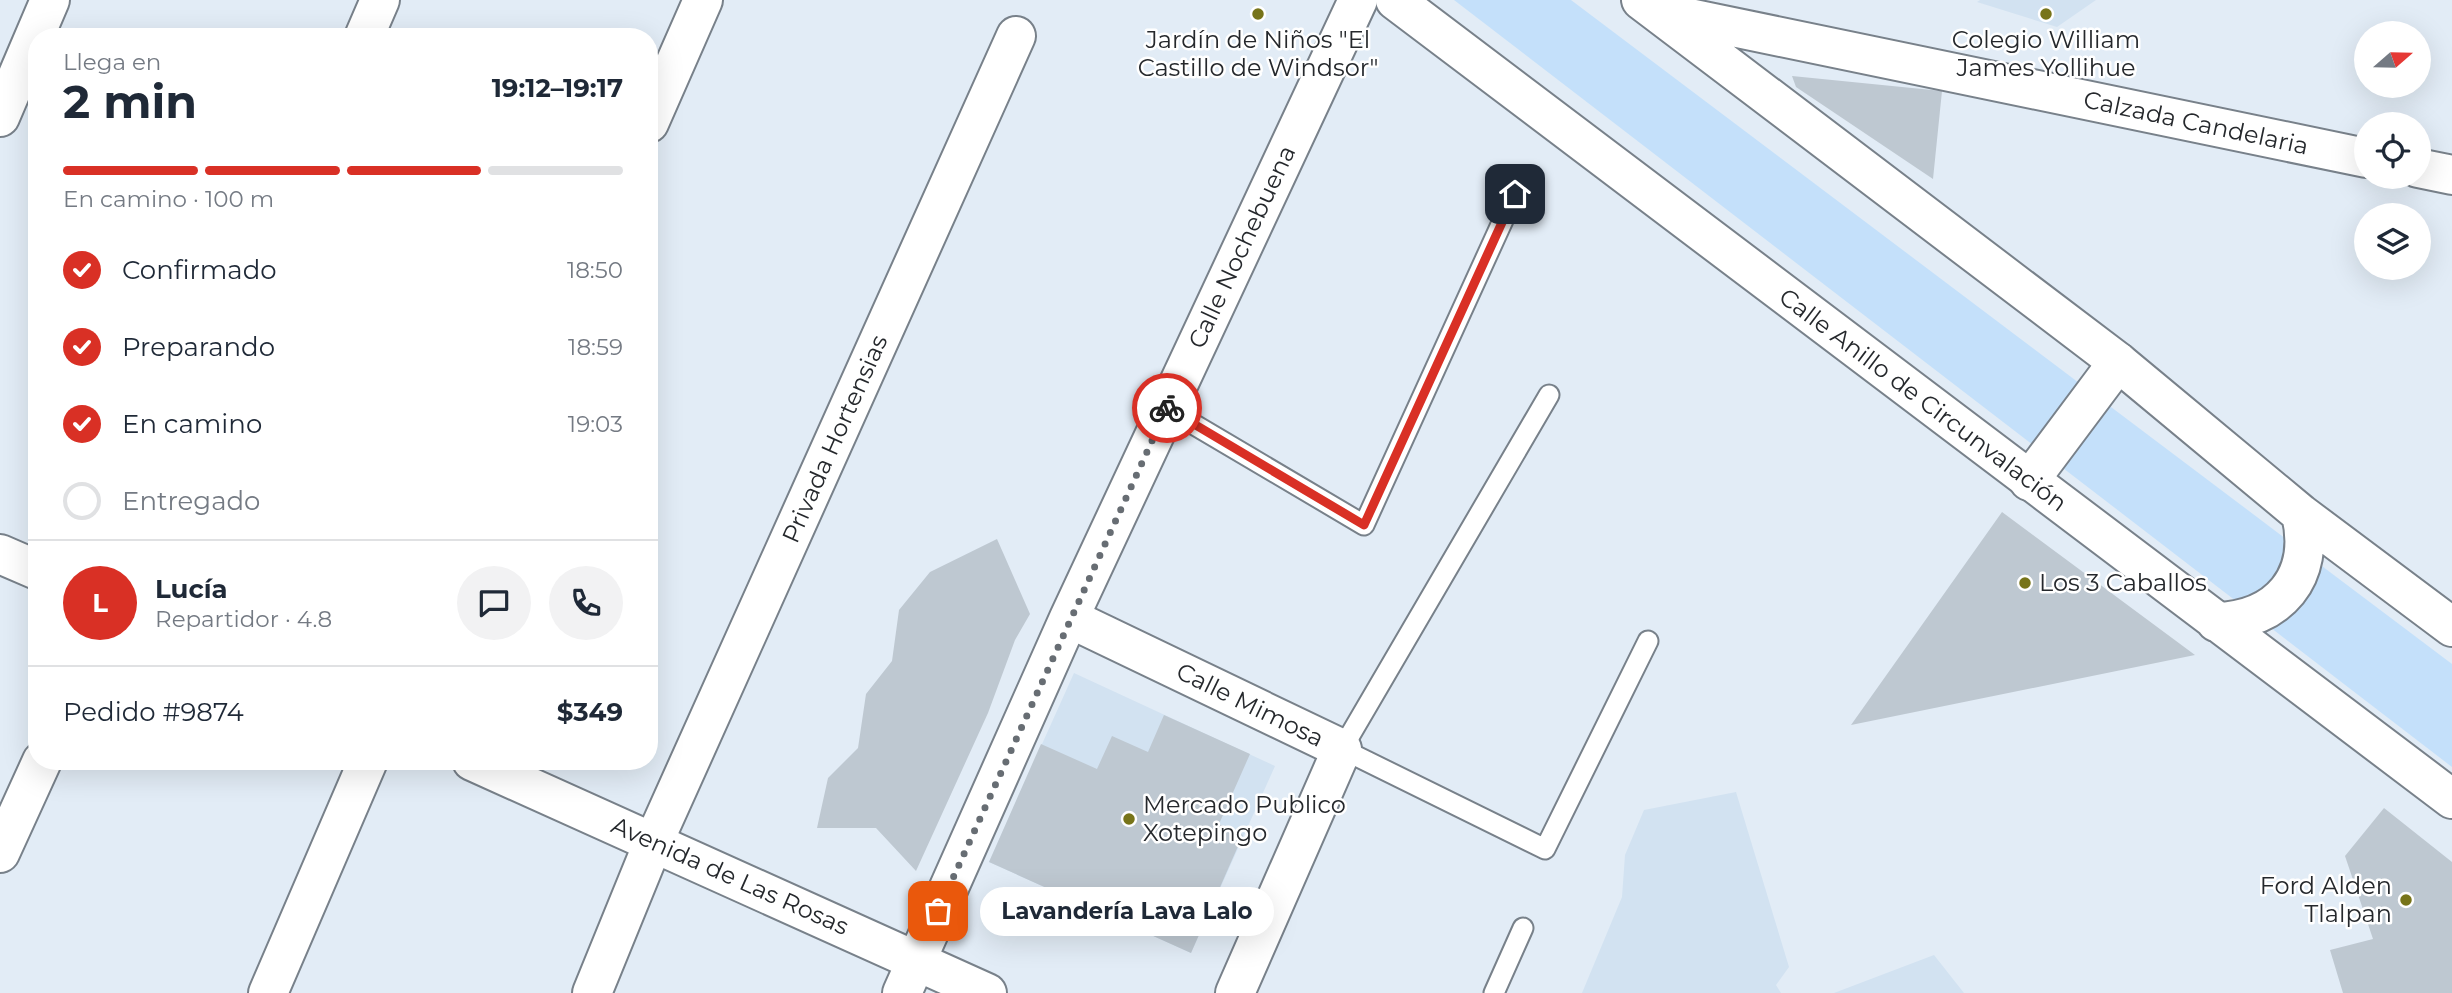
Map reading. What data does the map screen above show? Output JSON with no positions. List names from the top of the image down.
{
  "streets": {
    "street": [
      "Calzada Candelaria",
      "Calle Nochebuena",
      "Calle Anillo de Circunvalación",
      "Privada Hortensias",
      "Calle Mimosa",
      "Avenida de Las Rosas"
    ]
  },
  "crossings": [
    ["Calle Nochebuena", "Calle Mimosa"],
    ["Calle Nochebuena", "Avenida de Las Rosas"],
    ["Privada Hortensias", "Avenida de Las Rosas"]
  ],
  "places": [
    "Jardín de Niños \"El Castillo de Windsor\"",
    "Colegio William James Yollihue",
    "Los 3 Caballos",
    "Mercado Publico Xotepingo",
    "Ford Alden Tlalpan",
    "Lavandería Lava Lalo"
  ],
  "north": "right",
  "page": {
    "heading": ["2 min", "Llega en", "19:12–19:17"],
    "panel": [
      "Lucía",
      "Repartidor · 4.8",
      "Pedido #9874",
      "$349"
    ],
    "bar": "En camino · 100 m",
    "list": [
      ["Confirmado", "18:50"],
      ["Preparando", "18:59"],
      ["En camino", "19:03"],
      "Entregado"
    ],
    "round": "L",
    "bubble": "Lavandería Lava Lalo"
  }
}
